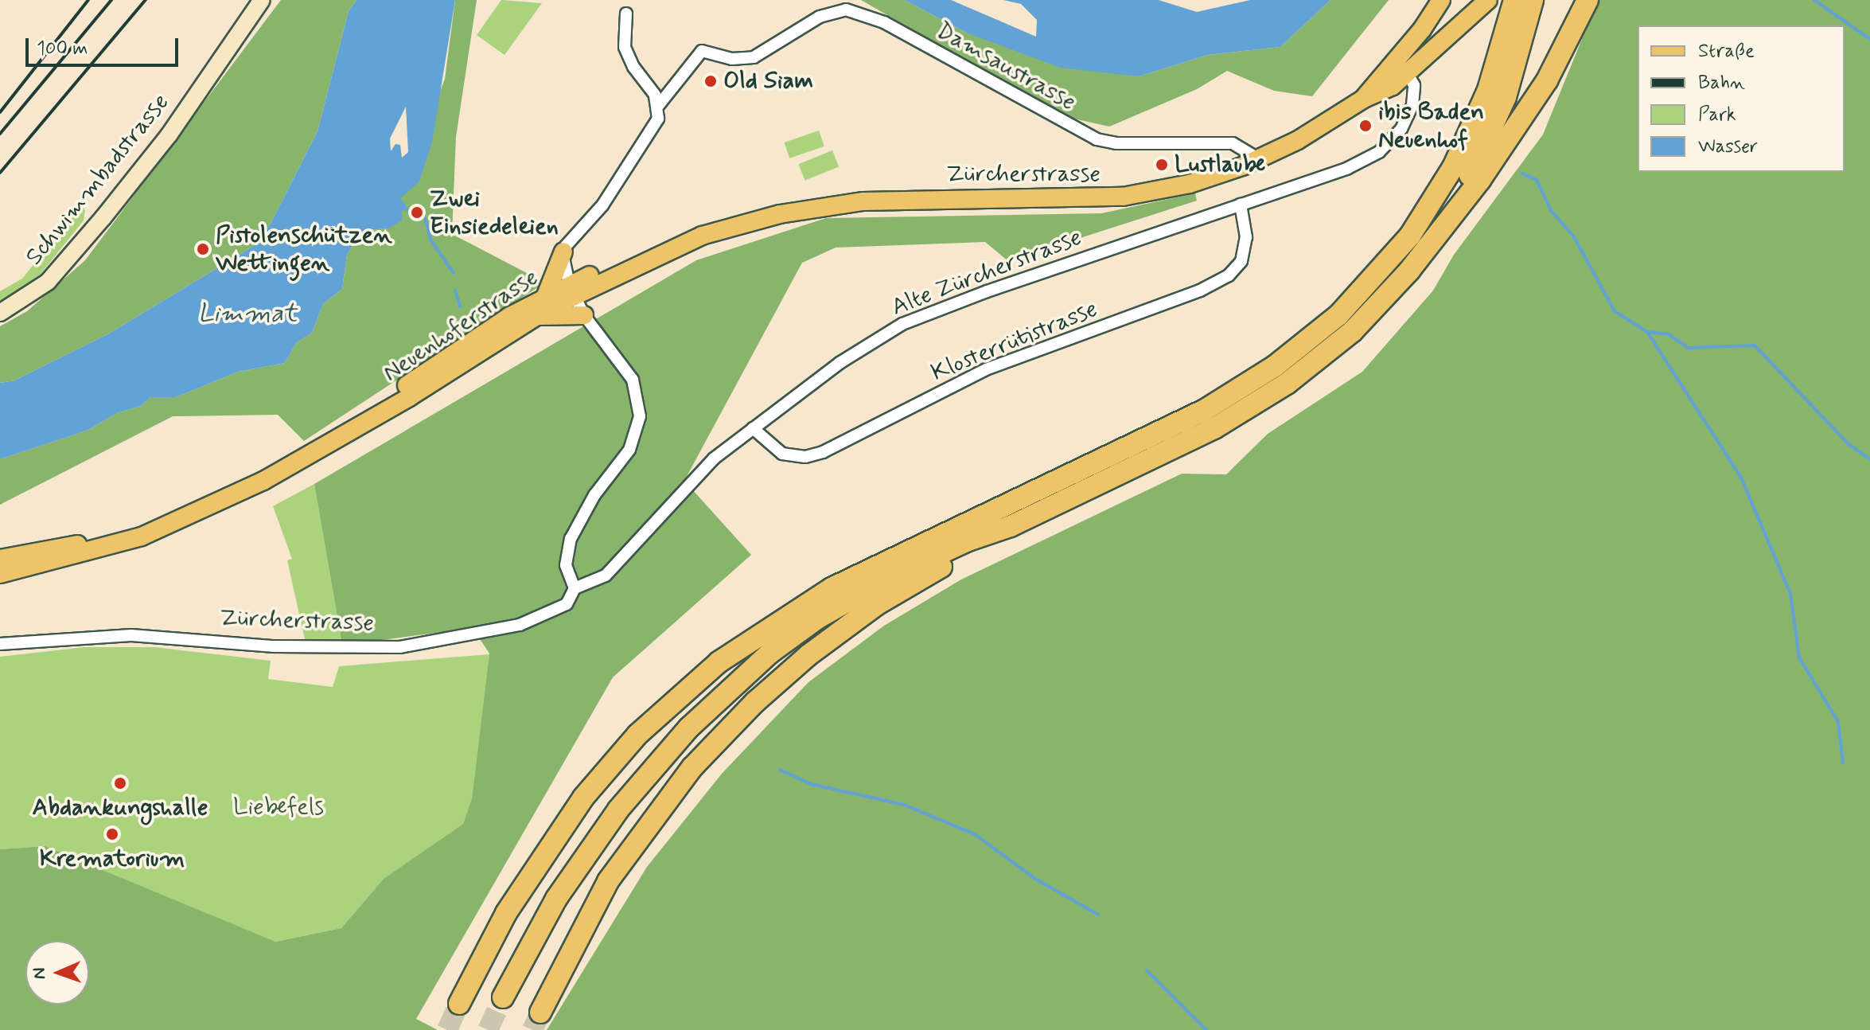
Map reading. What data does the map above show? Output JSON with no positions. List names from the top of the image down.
{
  "streets": {
    "main road": ["Zürcherstrasse", "Schwimmbadstrasse", "Neuenhoferstrasse"],
    "street": ["Damsaustrasse", "Alte Zürcherstrasse", "Klosterrütistrasse"]
  },
  "crossings": [
    ["Damsaustrasse", "Zürcherstrasse"],
    ["Zürcherstrasse", "Alte Zürcherstrasse"],
    ["Zürcherstrasse", "Neuenhoferstrasse"],
    ["Alte Zürcherstrasse", "Klosterrütistrasse"]
  ],
  "water": ["Limmat"],
  "parks": ["Liebefels"],
  "places": [
    "Old Siam",
    "ibis Baden Neuenhof",
    "Lustlaube",
    "Zwei Einsiedeleien",
    "Pistolenschützen Wettingen",
    "Abdankungshalle",
    "Krematorium"
  ],
  "legend": [
    "Straße",
    "Bahn",
    "Park",
    "Wasser"
  ],
  "scale_bar": "100 m",
  "north": "left"
}
